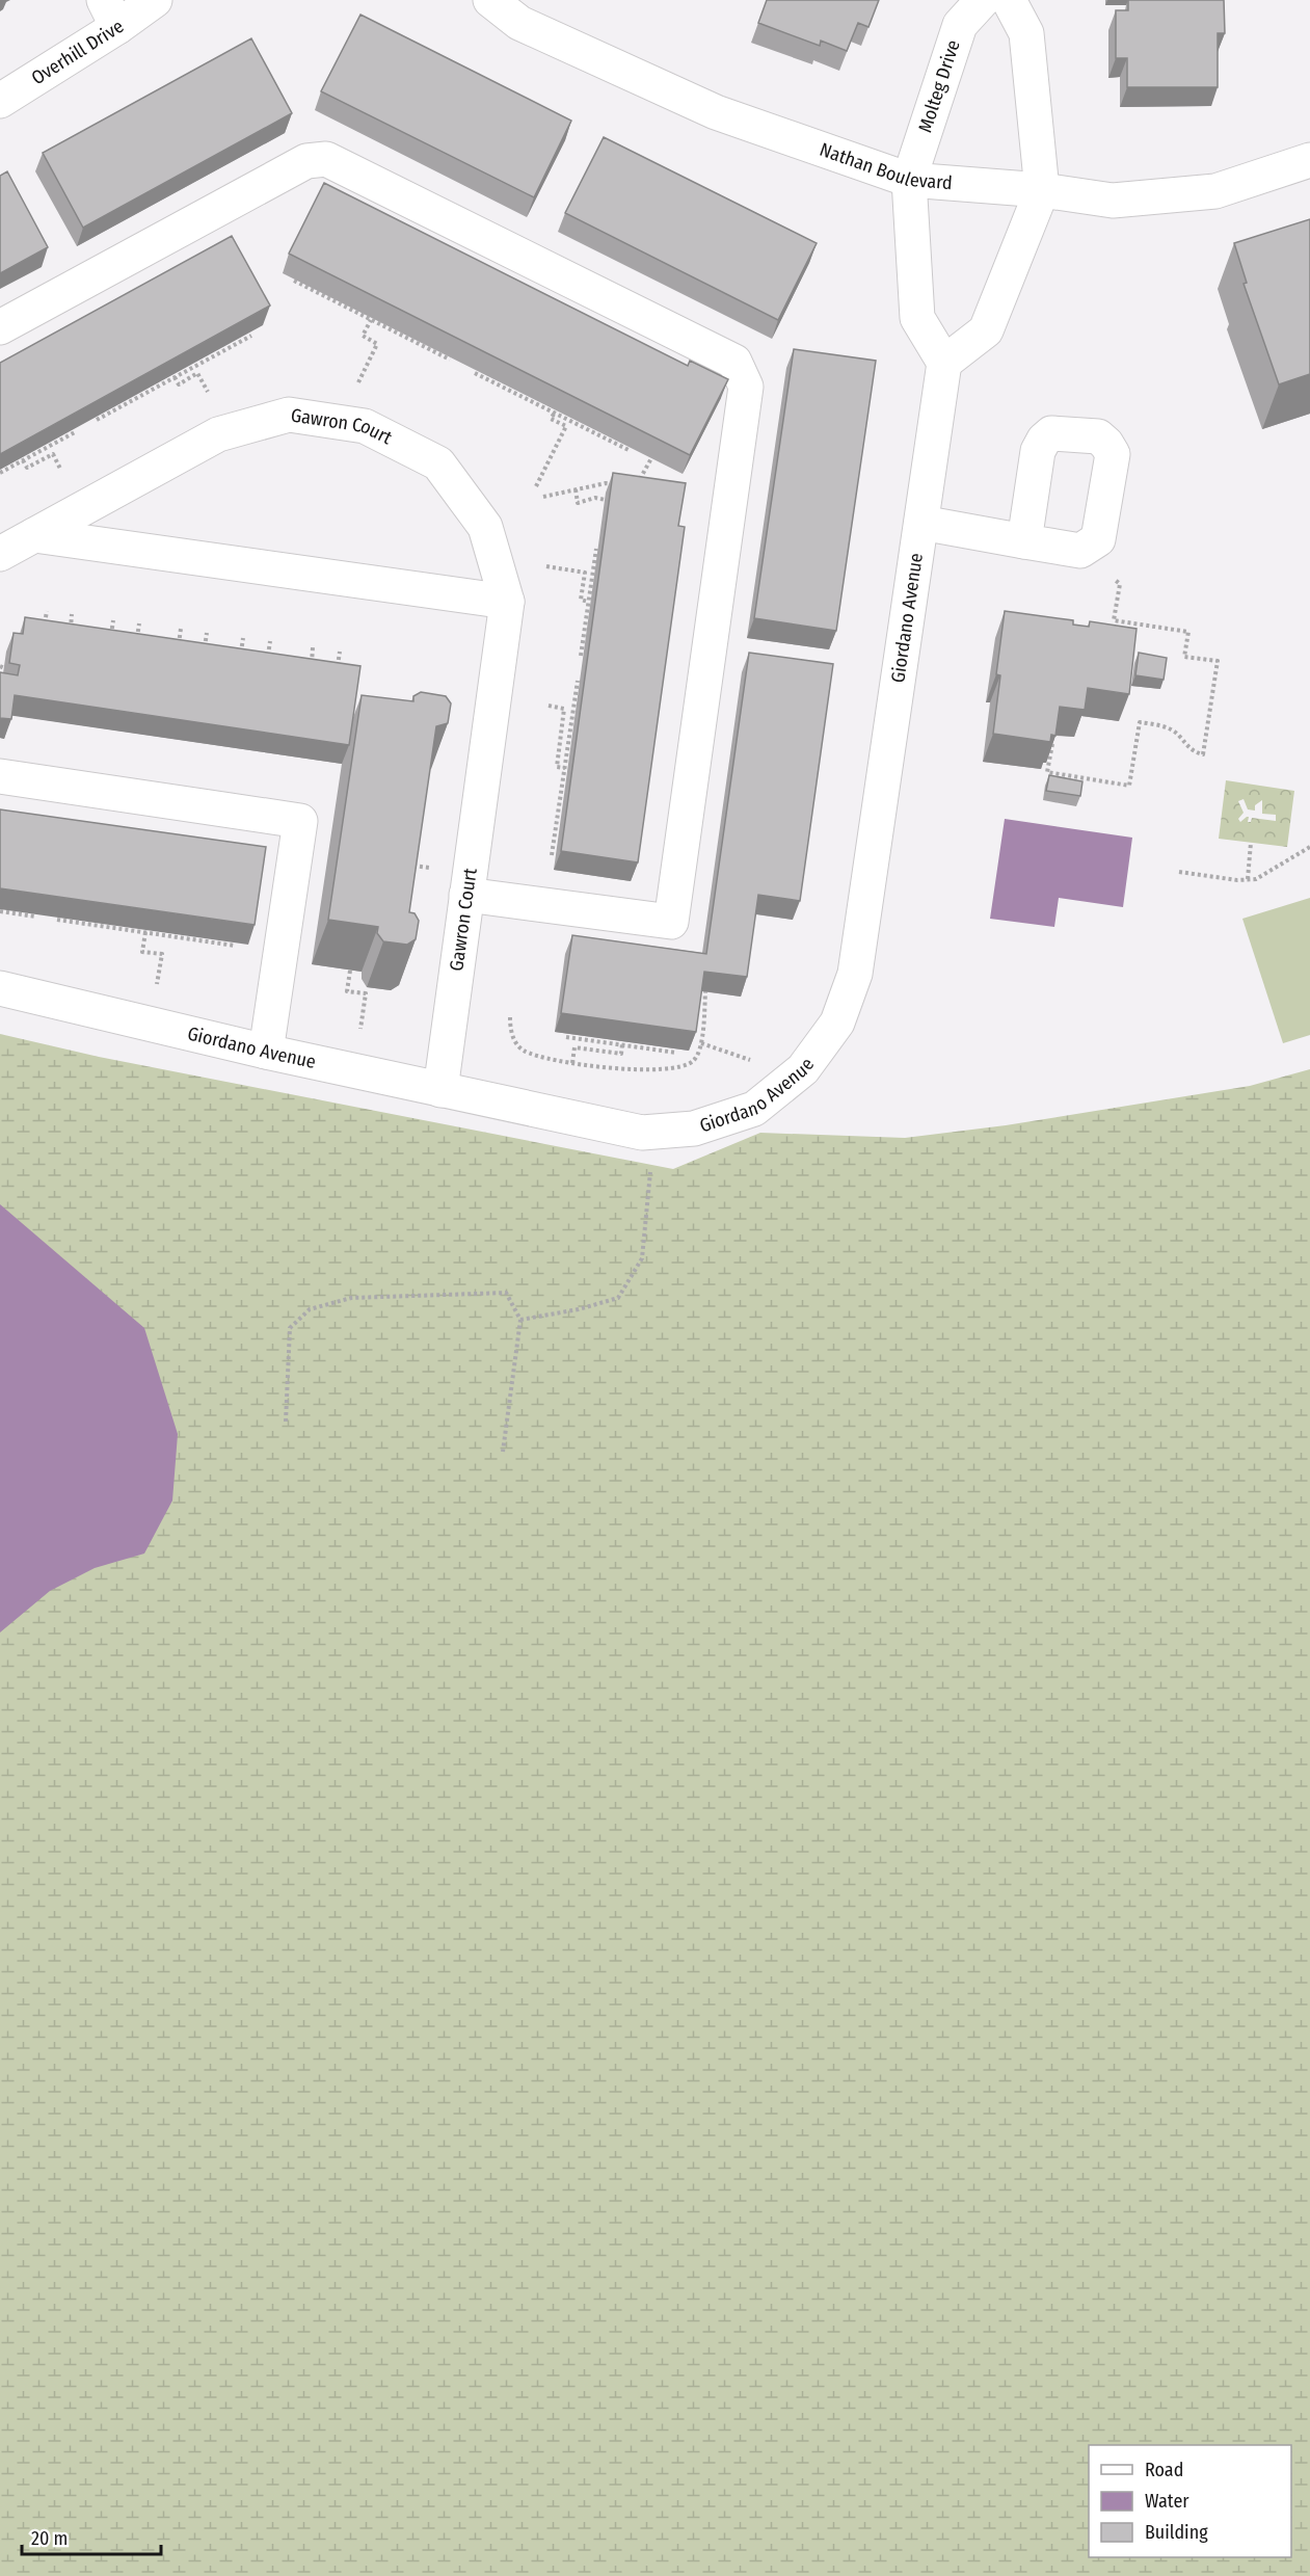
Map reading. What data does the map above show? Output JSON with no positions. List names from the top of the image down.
{
  "streets": {
    "street": [
      "Overhill Drive",
      "Molteg Drive",
      "Nathan Boulevard",
      "Gawron Court",
      "Giordano Avenue"
    ]
  },
  "crossings": [
    ["Molteg Drive", "Nathan Boulevard"],
    ["Gawron Court", "Giordano Avenue"]
  ],
  "legend": ["Road", "Water", "Building"],
  "scale_bar": "20 m"
}
